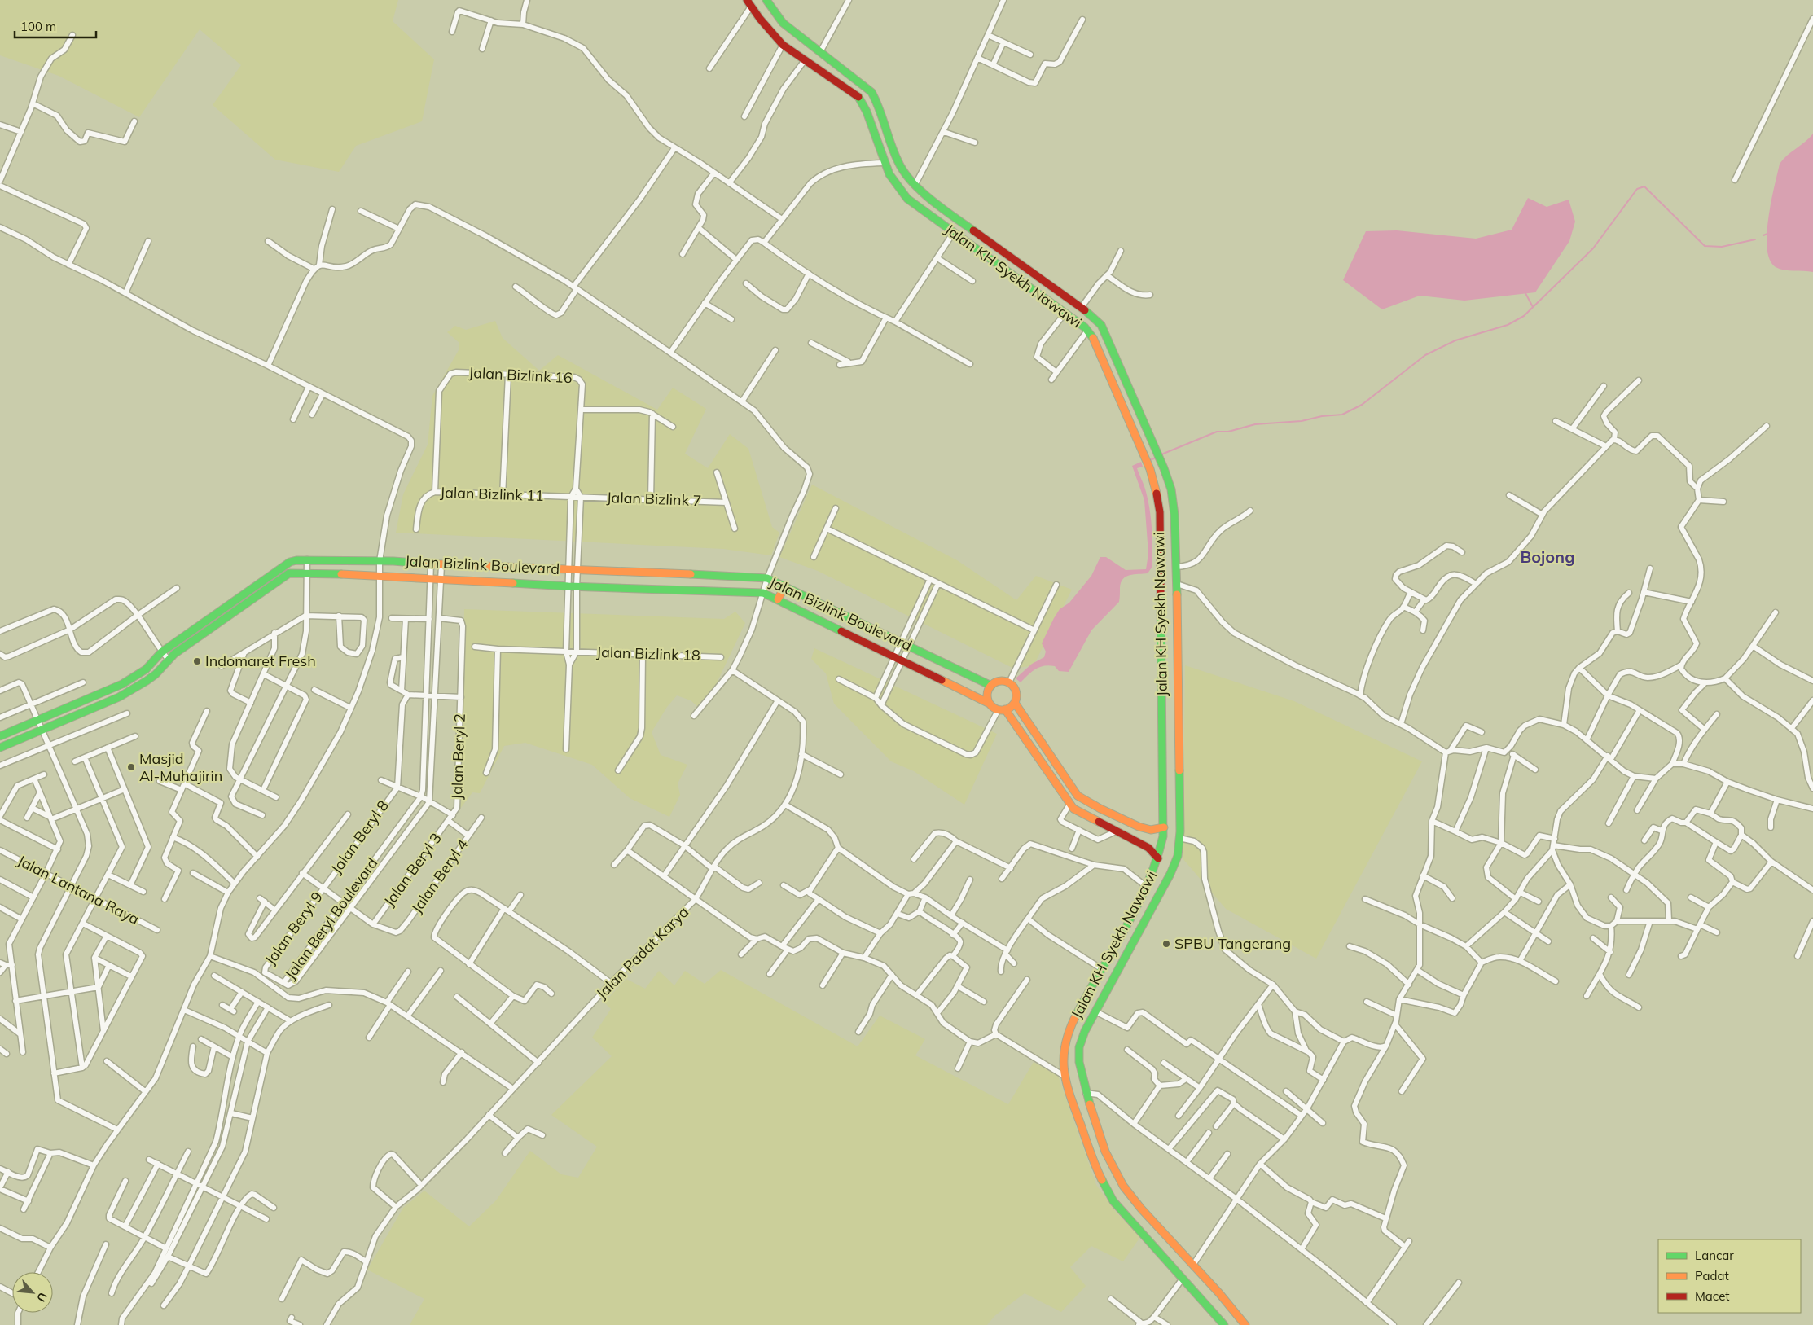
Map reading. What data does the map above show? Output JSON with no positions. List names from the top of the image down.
{
  "streets": {
    "main road": ["Jalan KH Syekh Nawawi", "Jalan Bizlink Boulevard"],
    "street": [
      "Jalan Bizlink 16",
      "Jalan Bizlink 11",
      "Jalan Bizlink 7",
      "Jalan Bizlink 18",
      "Jalan Beryl 2",
      "Jalan Beryl 8",
      "Jalan Beryl 3",
      "Jalan Beryl 4",
      "Jalan Lantana Raya",
      "Jalan Beryl Boulevard",
      "Jalan Beryl 9",
      "Jalan Padat Karya"
    ]
  },
  "crossings": [
    ["Jalan Bizlink 16", "Jalan Bizlink 11"],
    ["Jalan Bizlink 11", "Jalan Bizlink 7"],
    ["Jalan Beryl 2", "Jalan Beryl 3"],
    ["Jalan Beryl 8", "Jalan Beryl 9"],
    ["Jalan Beryl 3", "Jalan Beryl 4"],
    ["Jalan Beryl Boulevard", "Jalan Beryl 9"]
  ],
  "districts": ["Bojong"],
  "places": ["Indomaret Fresh", "Masjid Al-Muhajirin", "SPBU Tangerang"],
  "legend": ["Lancar", "Padat", "Macet"],
  "scale_bar": "100 m",
  "north": "bottom right"
}
